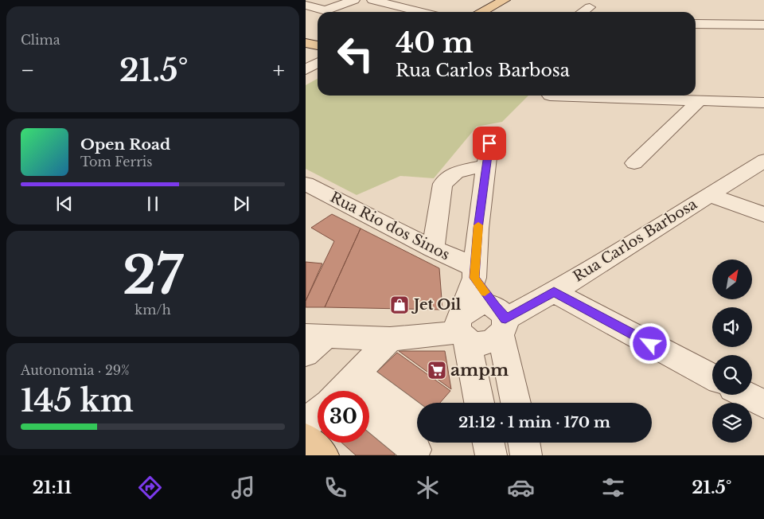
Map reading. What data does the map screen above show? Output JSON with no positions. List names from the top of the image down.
{
  "streets": {
    "street": ["Rua Rio dos Sinos", "Rua Carlos Barbosa"]
  },
  "places": {
    "shop": ["Jet Oil"],
    "supermarket": ["ampm"]
  },
  "north": "top right",
  "page": {
    "tile": [
      "Clima",
      ["27", "km/h"],
      ["Autonomia · 29%", "145 km"]
    ],
    "turn": ["40 m", "Rua Carlos Barbosa"],
    "heat": ["−", "21.5°", "+"],
    "song": ["Open Road", "Tom Ferris"],
    "limit": "30",
    "trip": "21:12 · 1 min · 170 m",
    "tabs": ["21:11", "21.5°"]
  }
}
